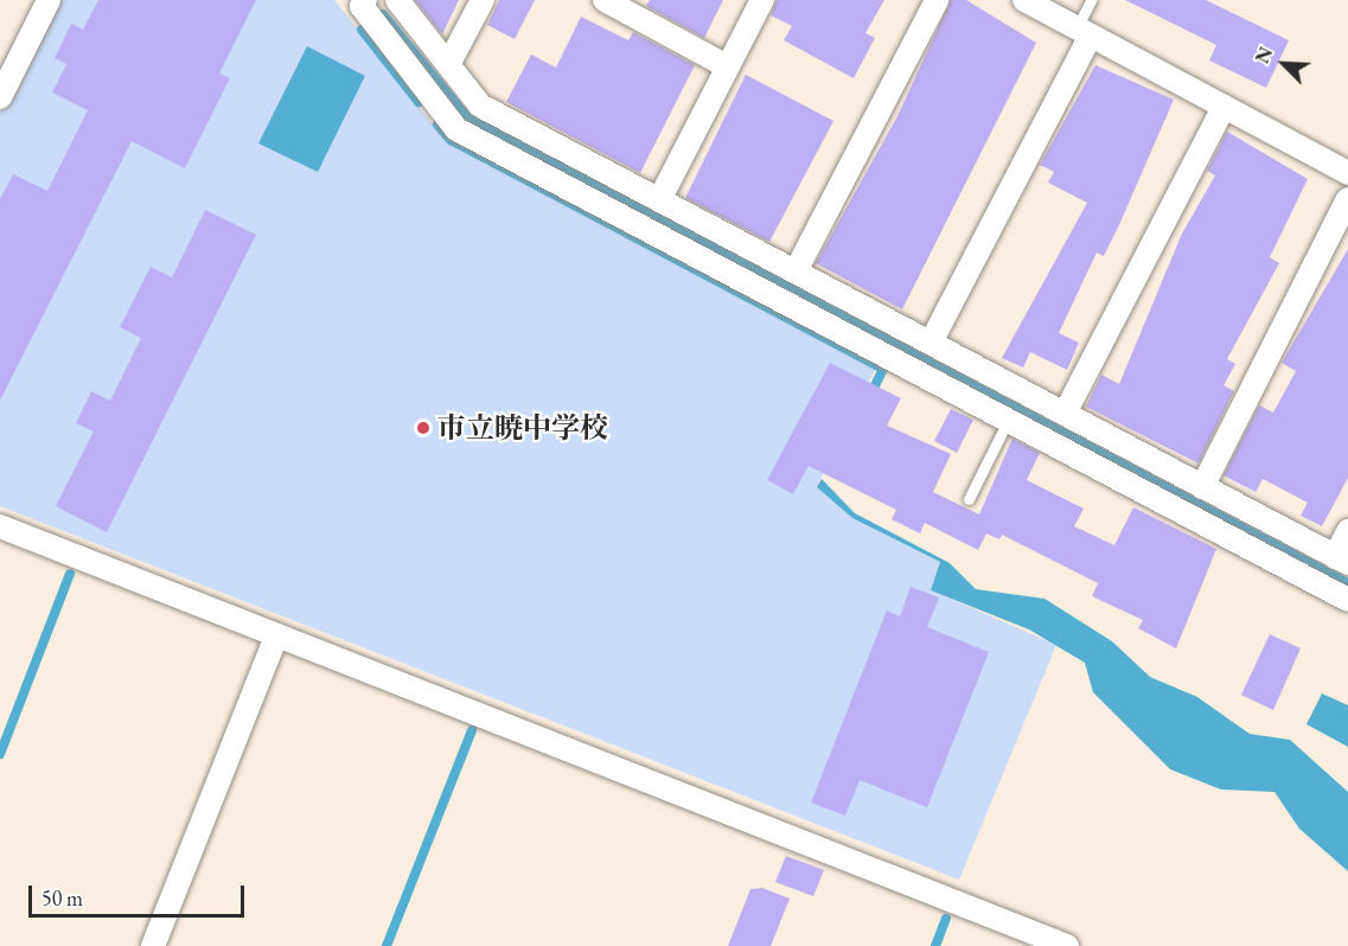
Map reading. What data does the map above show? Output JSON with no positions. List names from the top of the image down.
{
  "places": ["市立暁中学校"],
  "scale_bar": "50 m",
  "north": "top left"
}
